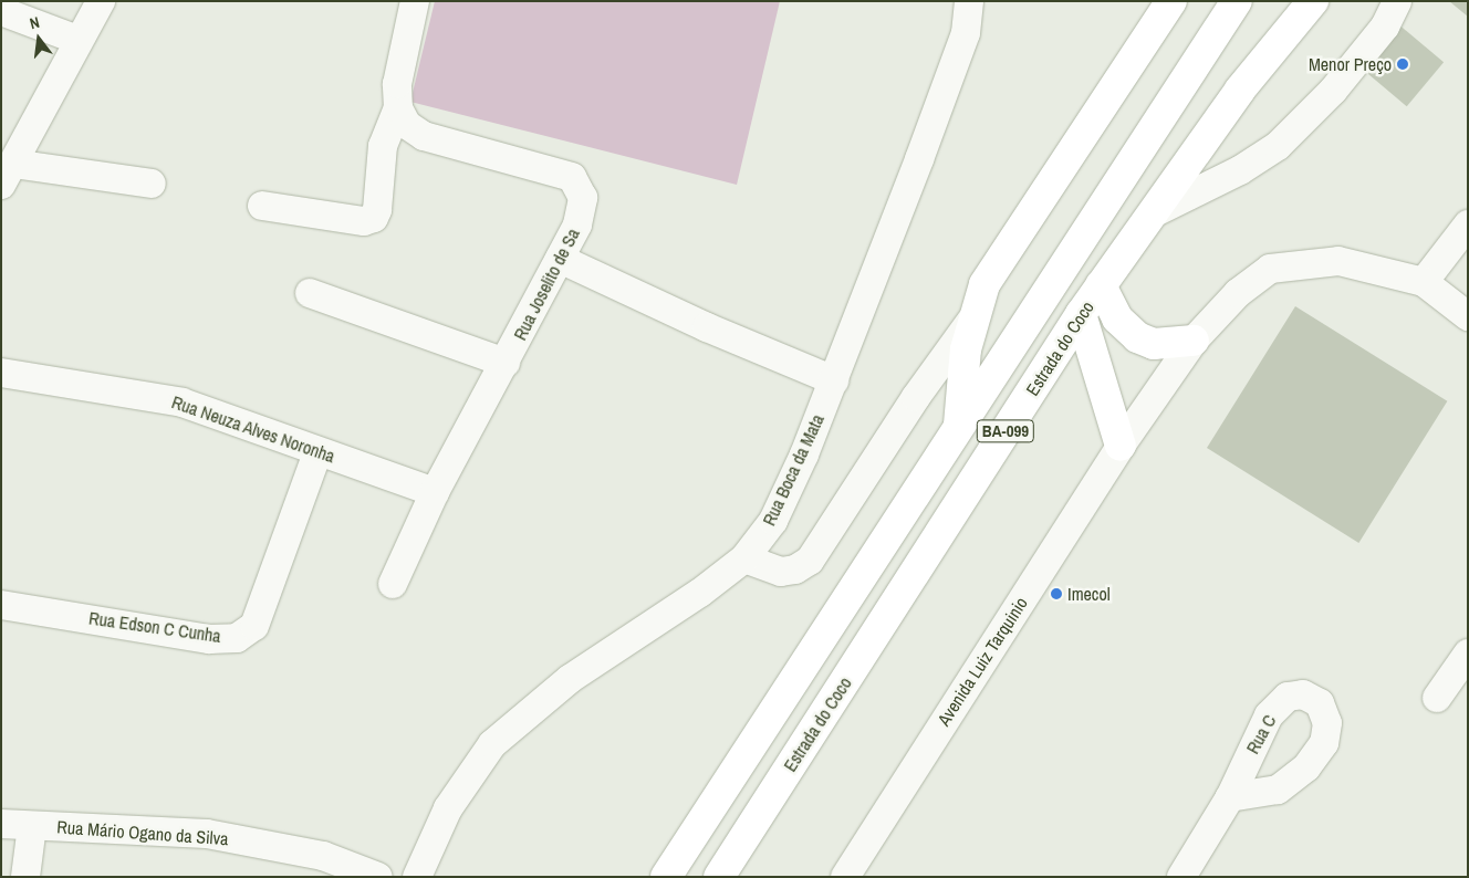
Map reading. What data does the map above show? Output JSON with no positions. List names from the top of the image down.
{
  "streets": {
    "highway": ["Estrada do Coco", "BA-099"],
    "street": [
      "Rua Joselito de Sa",
      "Rua Neuza Alves Noronha",
      "Rua Boca da Mata",
      "Rua Edson C Cunha",
      "Avenida Luiz Tarquinio",
      "Rua Mário Ogano da Silva"
    ]
  },
  "crossings": [
    ["Rua Joselito de Sa", "Rua Neuza Alves Noronha"],
    ["Rua Neuza Alves Noronha", "Rua Edson C Cunha"]
  ],
  "places": ["Menor Preço", "Imecol"],
  "north": "top"
}
